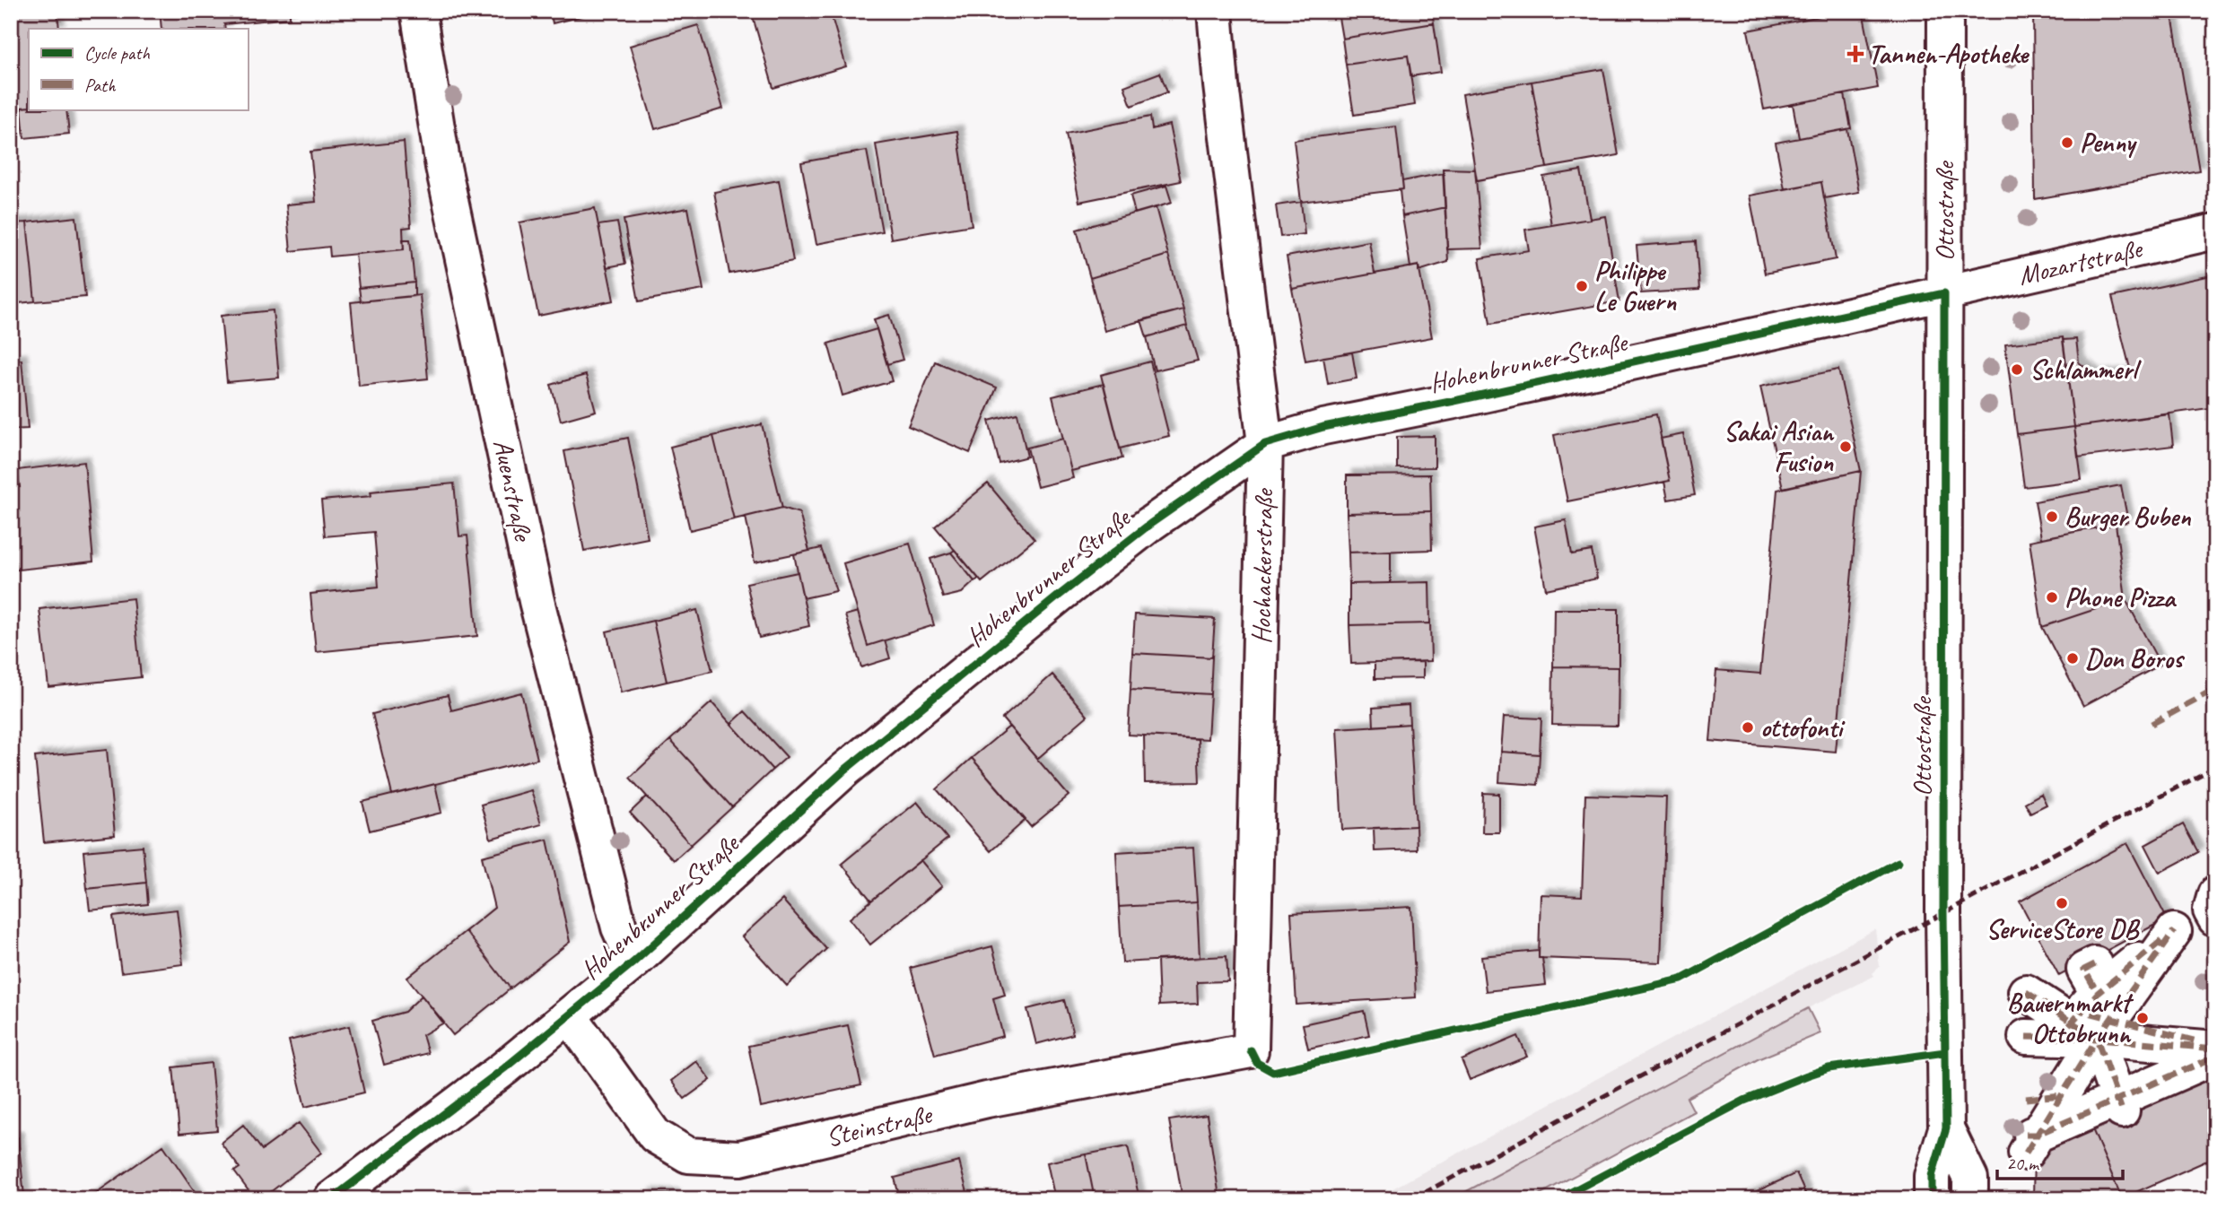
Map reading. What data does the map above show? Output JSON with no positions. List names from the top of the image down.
{
  "streets": {
    "street": [
      "Ottostraße",
      "Mozartstraße",
      "Hohenbrunner Straße",
      "Auenstraße",
      "Hochackerstraße",
      "Steinstraße"
    ]
  },
  "crossings": [
    ["Ottostraße", "Mozartstraße"],
    ["Ottostraße", "Hohenbrunner Straße"],
    ["Mozartstraße", "Hohenbrunner Straße"],
    ["Hohenbrunner Straße", "Auenstraße"],
    ["Hohenbrunner Straße", "Hochackerstraße"],
    ["Hohenbrunner Straße", "Steinstraße"],
    ["Hochackerstraße", "Steinstraße"]
  ],
  "places": {
    "health": ["Tannen-Apotheke"],
    "other": [
      "Penny",
      "Philippe Le Guern",
      "Schlammerl",
      "Sakai Asian Fusion",
      "Burger Buben",
      "Phone Pizza",
      "Don Boros",
      "ottofonti",
      "ServiceStore DB",
      "Bauernmarkt Ottobrunn"
    ]
  },
  "legend": ["Cycle path", "Path"],
  "scale_bar": "20 m"
}
